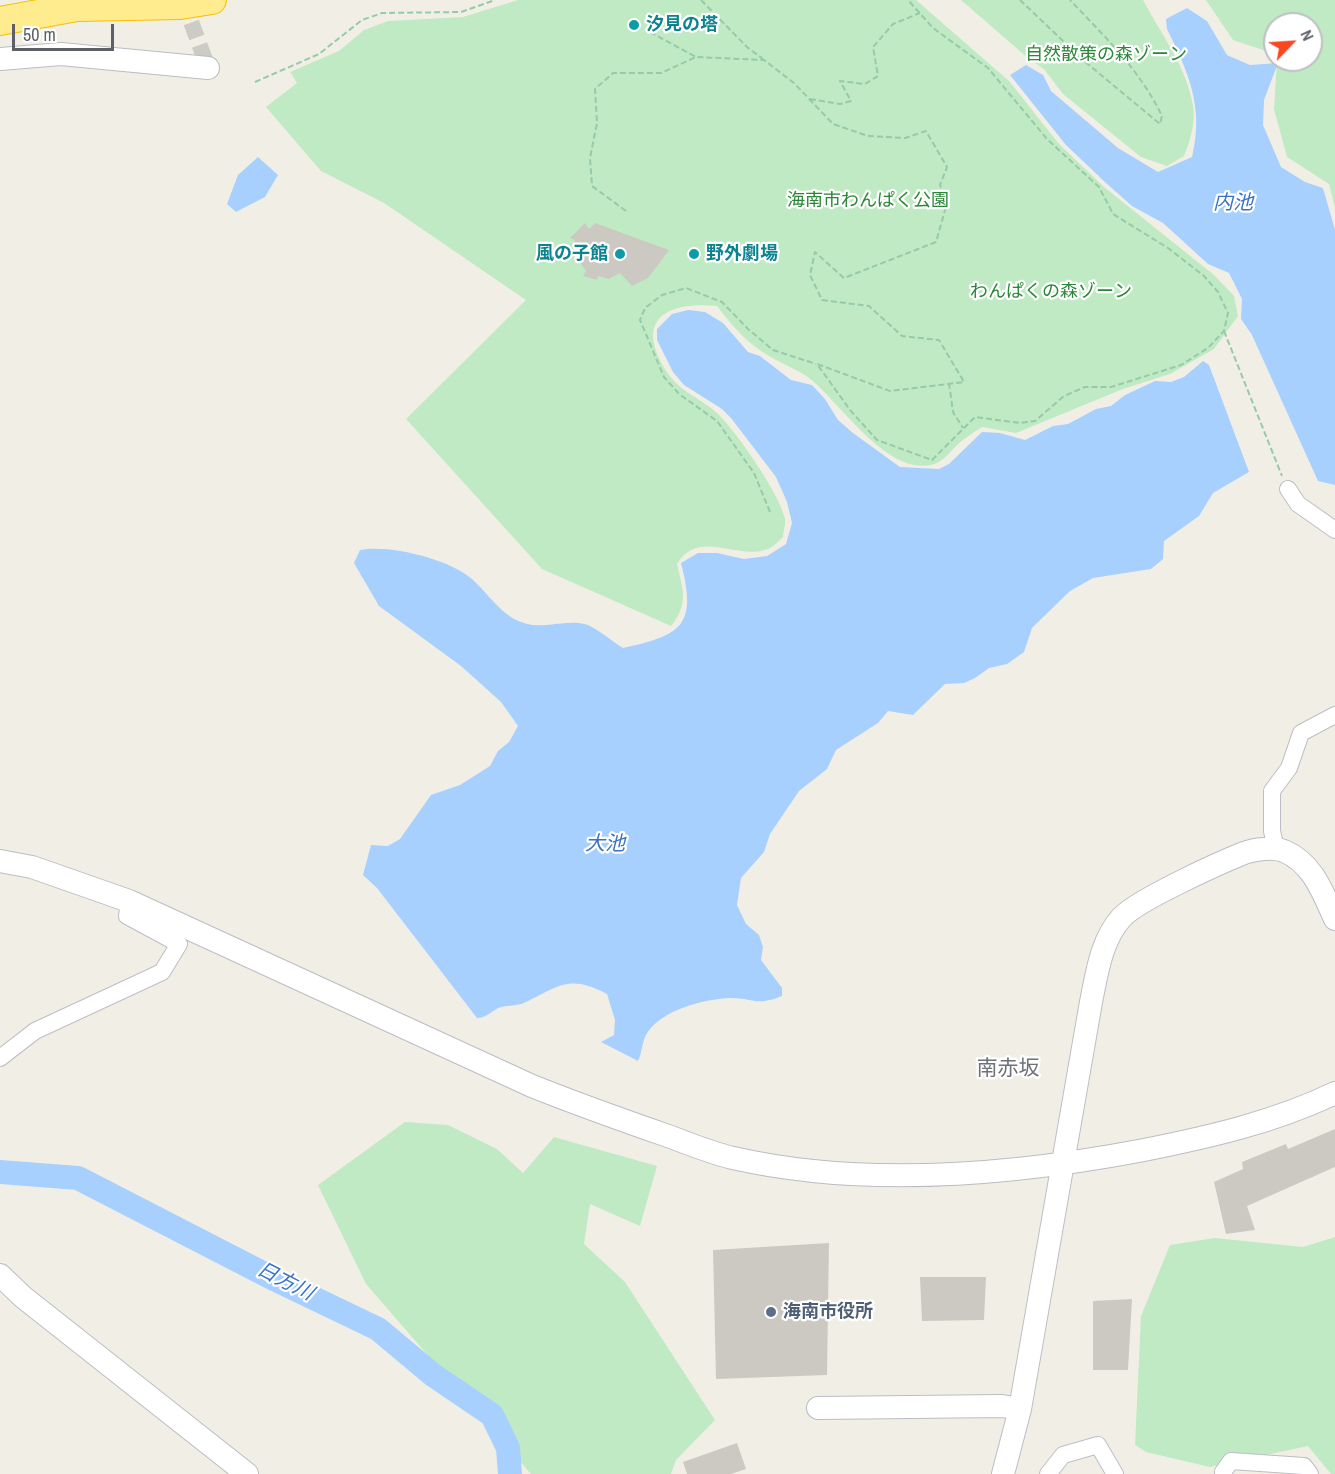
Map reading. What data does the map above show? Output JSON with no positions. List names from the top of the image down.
{
  "districts": ["南赤坂"],
  "water": ["内池", "大池", "日方川"],
  "parks": ["自然散策の森ゾーン", "海南市わんぱく公園", "わんぱくの森ゾーン"],
  "places": [
    "汐見の塔",
    "風の子館",
    "野外劇場",
    "海南市役所"
  ],
  "scale_bar": "50 m",
  "north": "top right"
}
